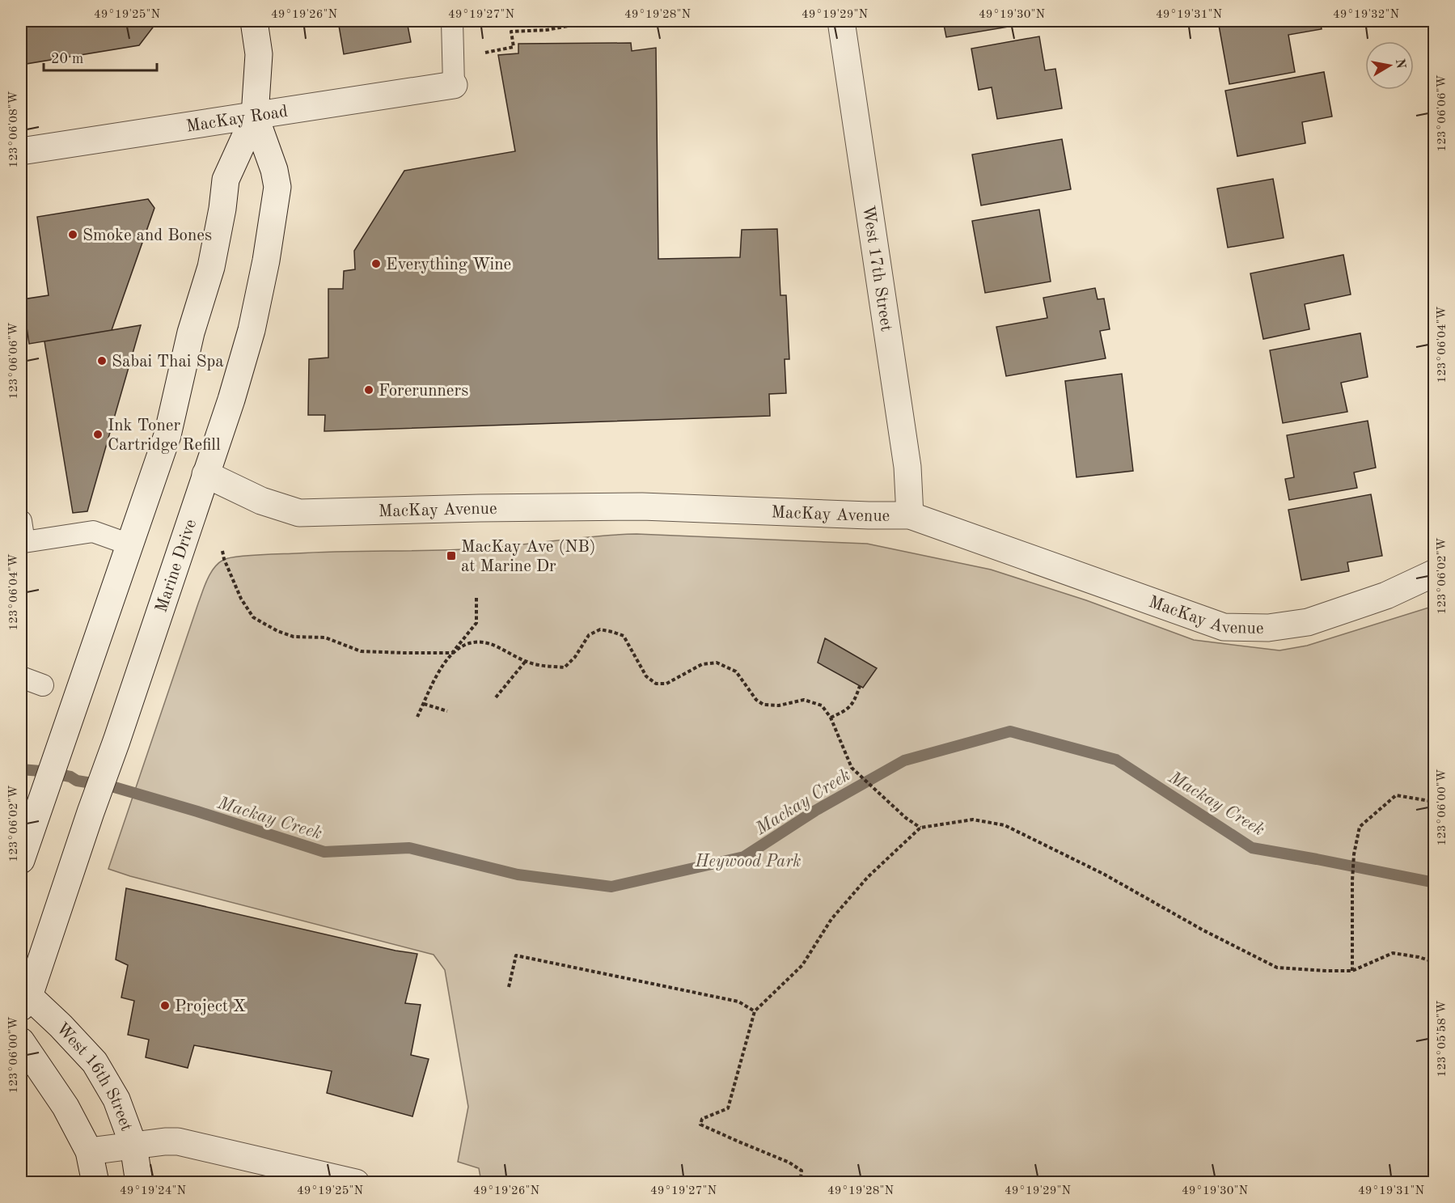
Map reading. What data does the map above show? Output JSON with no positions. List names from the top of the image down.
{
  "streets": {
    "street": [
      "MacKay Road",
      "West 17th Street",
      "MacKay Avenue",
      "Marine Drive",
      "West 16th Street"
    ]
  },
  "crossings": [
    ["MacKay Road", "Marine Drive"],
    ["West 17th Street", "MacKay Avenue"],
    ["MacKay Avenue", "Marine Drive"],
    ["Marine Drive", "West 16th Street"]
  ],
  "water": ["Mackay Creek"],
  "parks": ["Heywood Park"],
  "places": {
    "other": [
      "Smoke and Bones",
      "Everything Wine",
      "Sabai Thai Spa",
      "Forerunners",
      "Ink Toner Cartridge Refill",
      "Project X"
    ],
    "transit": ["MacKay Ave (NB) at Marine Dr"]
  },
  "scale_bar": "20 m",
  "north": "right",
  "coordinates": [
    "49°19'25\"N",
    "49°19'26\"N",
    "49°19'27\"N",
    "49°19'28\"N",
    "49°19'29\"N",
    "49°19'30\"N",
    "49°19'31\"N",
    "49°19'32\"N",
    "123°06'06\"W",
    "123°06'08\"W",
    "123°06'04\"W",
    "123°06'02\"W",
    "123°06'00\"W",
    "123°05'58\"W",
    "49°19'24\"N"
  ]
}
